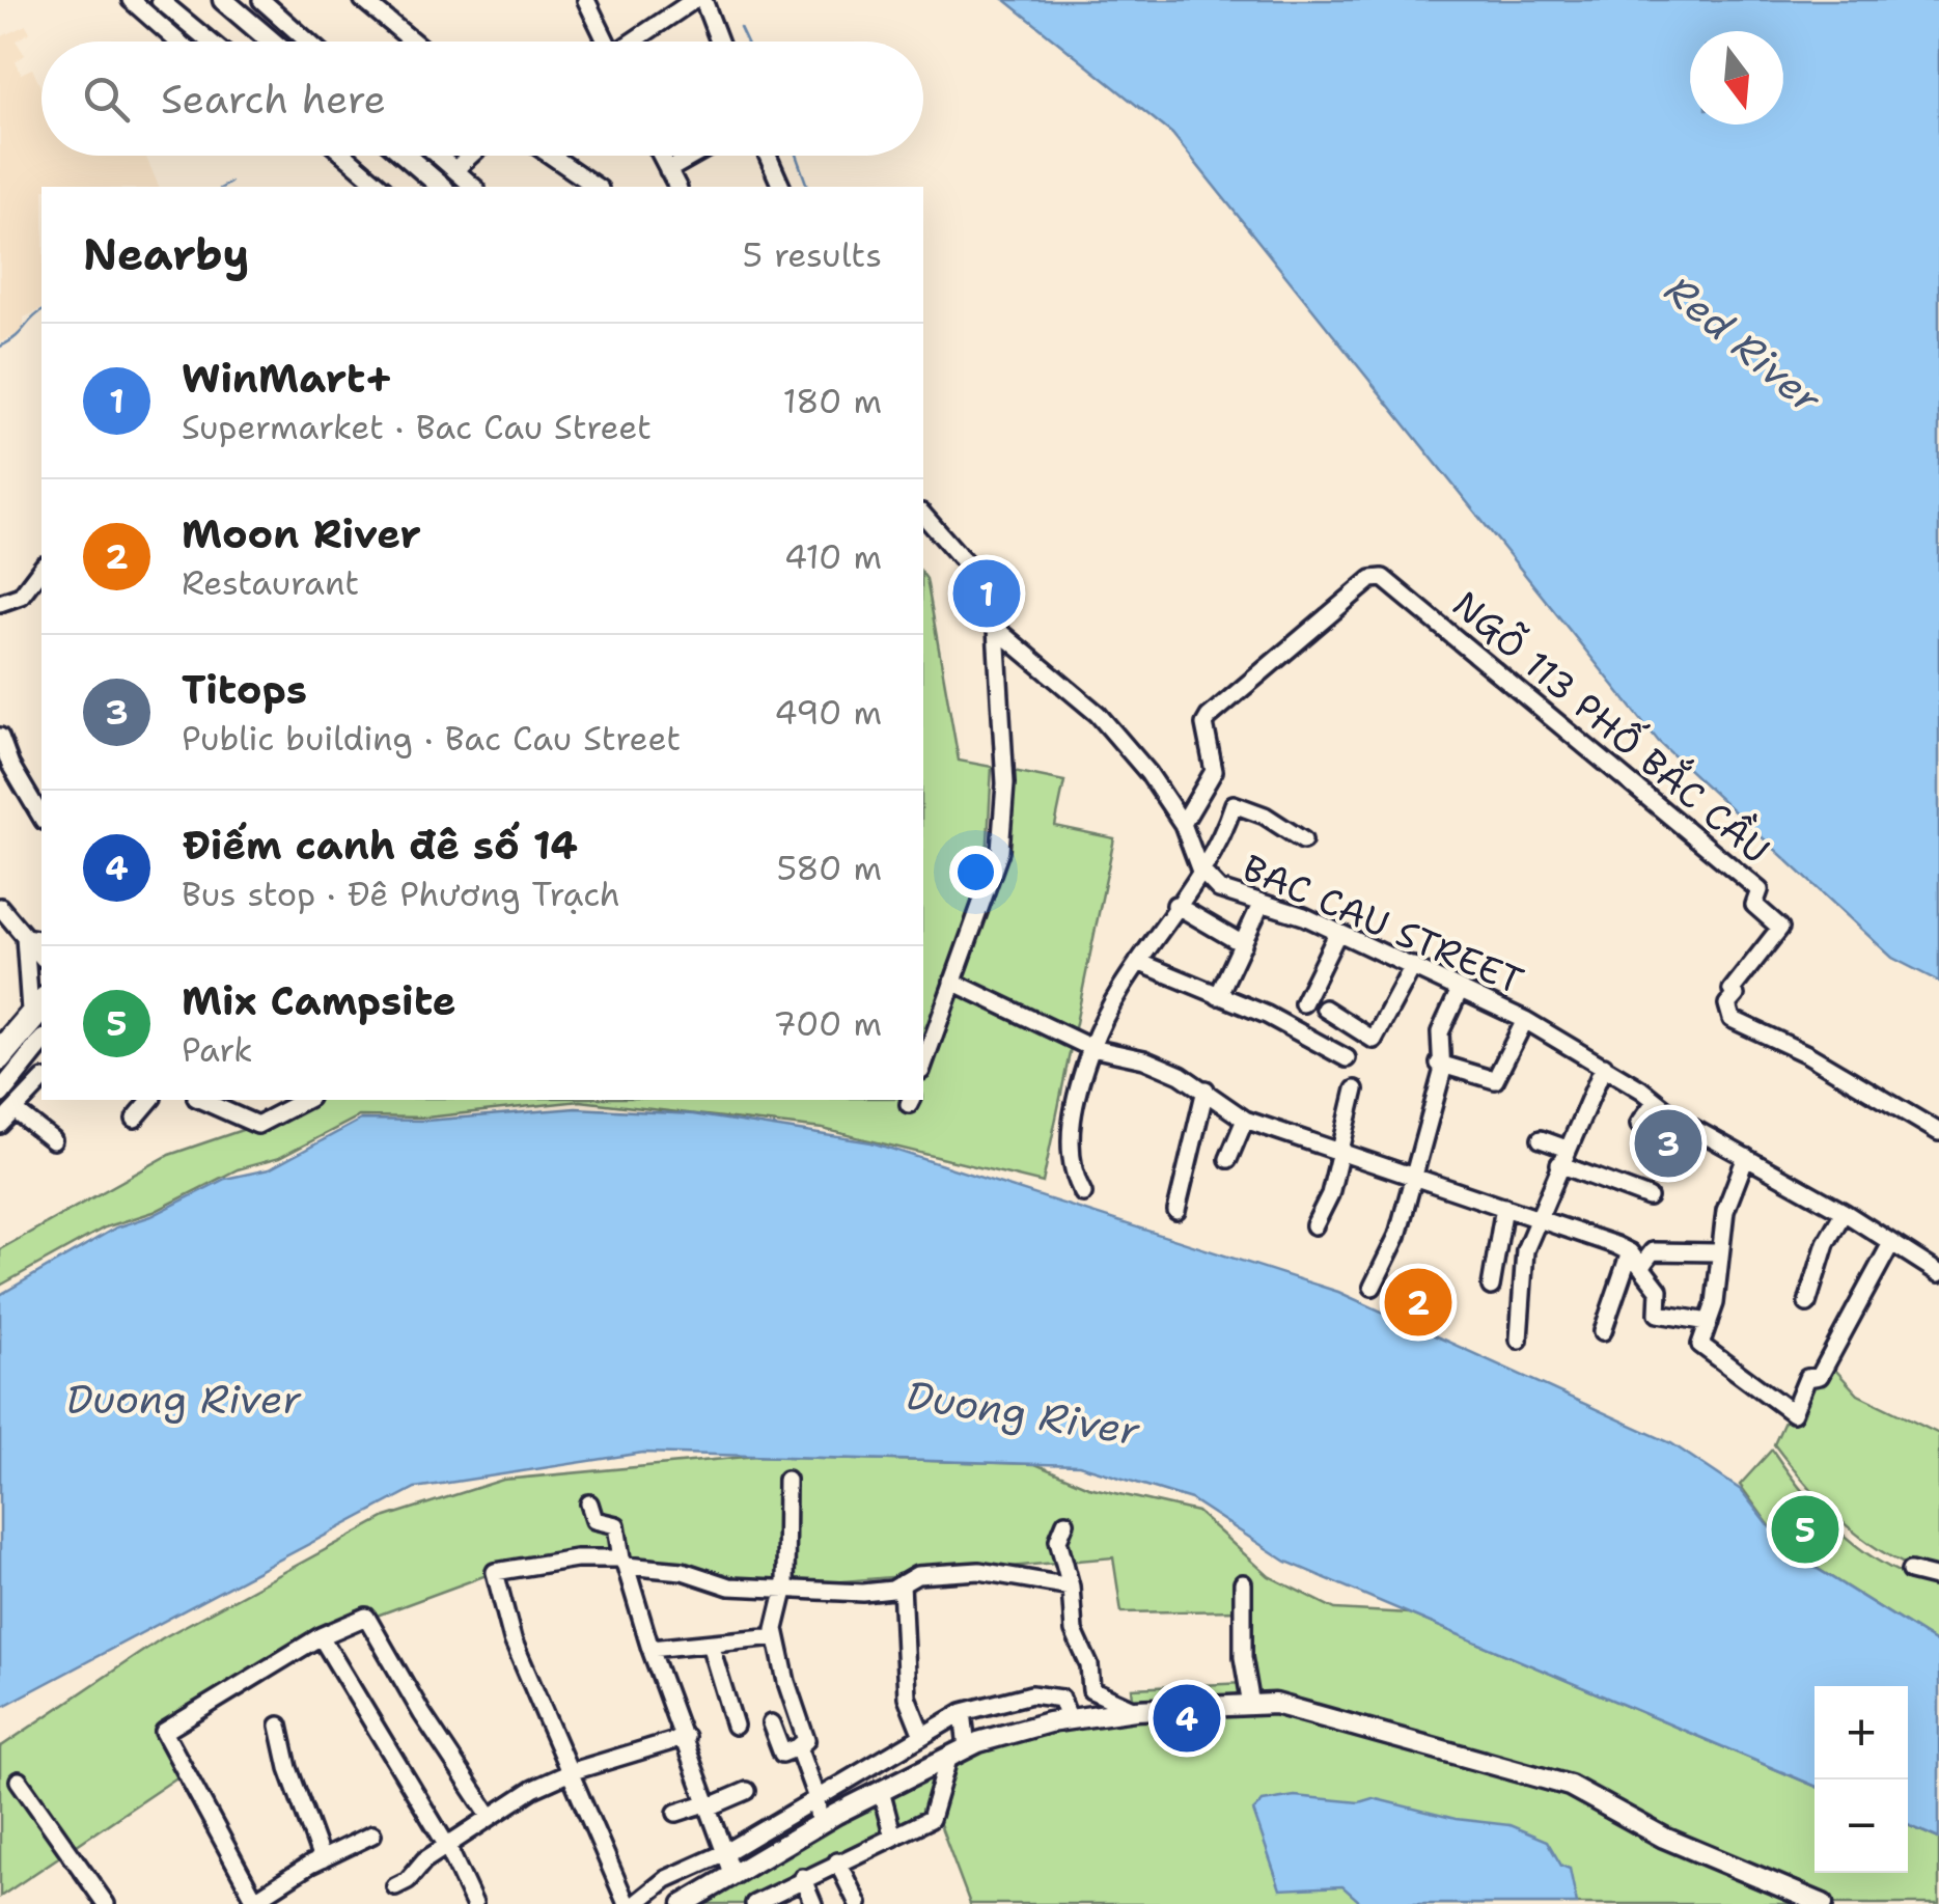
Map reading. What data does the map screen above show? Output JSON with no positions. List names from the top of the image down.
{
  "streets": {
    "street": ["NGÕ 113 PHỐ BẮC CẦU", "BAC CAU STREET"]
  },
  "crossings": [
    ["NGÕ 113 PHỐ BẮC CẦU", "BAC CAU STREET"]
  ],
  "water": ["Red River", "Duong River"],
  "north": "bottom",
  "page": {
    "search": "Search here",
    "heading": ["Nearby", "5 results"],
    "list": [
      {
        "mark": "1",
        "name": "WinMart+",
        "note": "Supermarket · Bac Cau Street",
        "value": "180 m"
      },
      {
        "mark": "2",
        "name": "Moon River",
        "note": "Restaurant",
        "value": "410 m"
      },
      {
        "mark": "3",
        "name": "Titops",
        "note": "Public building · Bac Cau Street",
        "value": "490 m"
      },
      {
        "mark": "4",
        "name": "Điếm canh đê số 14",
        "note": "Bus stop · Đê Phương Trạch",
        "value": "580 m"
      },
      {
        "mark": "5",
        "name": "Mix Campsite",
        "note": "Park",
        "value": "700 m"
      }
    ],
    "pins": [
      "1",
      "3",
      "2",
      "5",
      "4"
    ],
    "map_buttons": ["+", "−"]
  }
}
